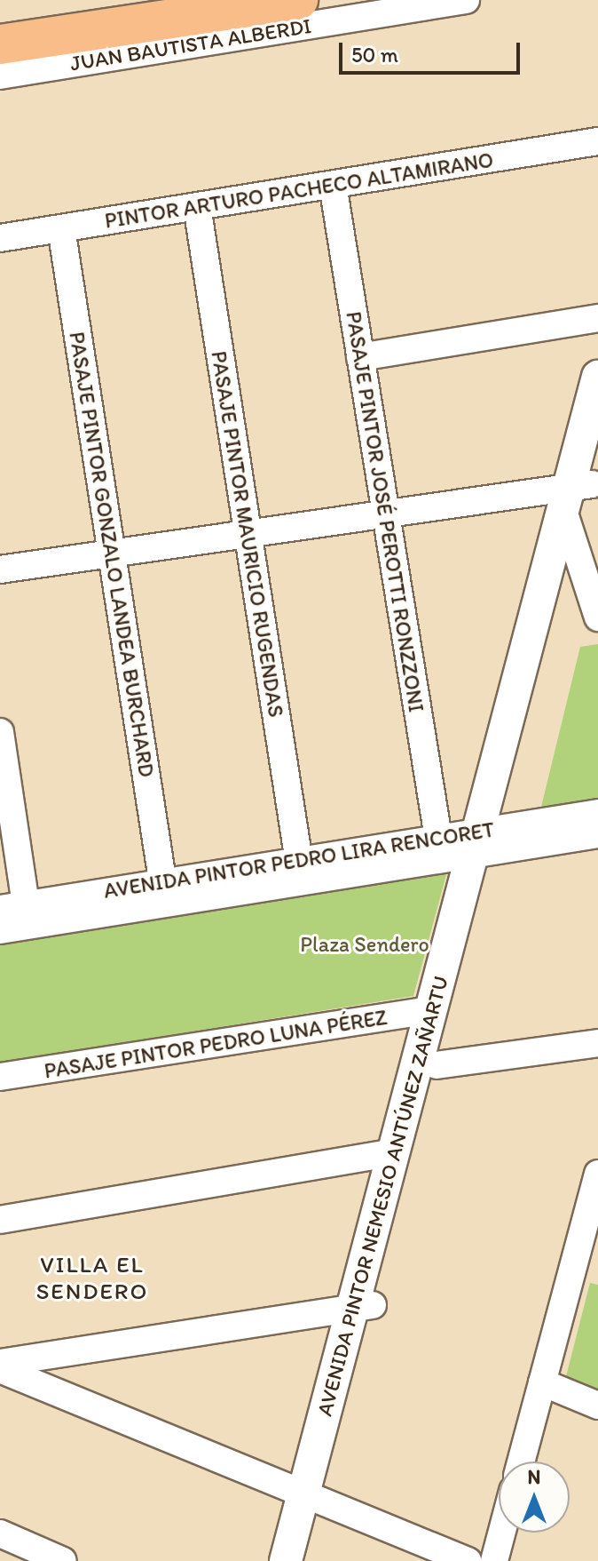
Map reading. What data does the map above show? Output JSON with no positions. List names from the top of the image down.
{
  "streets": {
    "street": [
      "JUAN BAUTISTA ALBERDI",
      "PINTOR ARTURO PACHECO ALTAMIRANO",
      "PASAJE PINTOR JOSÉ PEROTTI RONZZONI",
      "PASAJE PINTOR MAURICIO RUGENDAS",
      "PASAJE PINTOR GONZALO LANDEA BURCHARD",
      "AVENIDA PINTOR PEDRO LIRA RENCORET",
      "PASAJE PINTOR PEDRO LUNA PÉREZ",
      "AVENIDA PINTOR NEMESIO ANTÚNEZ ZAÑARTU"
    ]
  },
  "crossings": [
    ["PINTOR ARTURO PACHECO ALTAMIRANO", "PASAJE PINTOR JOSÉ PEROTTI RONZZONI"],
    ["PINTOR ARTURO PACHECO ALTAMIRANO", "PASAJE PINTOR MAURICIO RUGENDAS"],
    ["PINTOR ARTURO PACHECO ALTAMIRANO", "PASAJE PINTOR GONZALO LANDEA BURCHARD"],
    ["PASAJE PINTOR JOSÉ PEROTTI RONZZONI", "AVENIDA PINTOR PEDRO LIRA RENCORET"],
    ["PASAJE PINTOR MAURICIO RUGENDAS", "AVENIDA PINTOR PEDRO LIRA RENCORET"],
    ["PASAJE PINTOR GONZALO LANDEA BURCHARD", "AVENIDA PINTOR PEDRO LIRA RENCORET"],
    ["AVENIDA PINTOR PEDRO LIRA RENCORET", "AVENIDA PINTOR NEMESIO ANTÚNEZ ZAÑARTU"],
    ["PASAJE PINTOR PEDRO LUNA PÉREZ", "AVENIDA PINTOR NEMESIO ANTÚNEZ ZAÑARTU"]
  ],
  "districts": ["VILLA EL SENDERO"],
  "parks": ["Plaza Sendero"],
  "scale_bar": "50 m",
  "north": "top"
}
